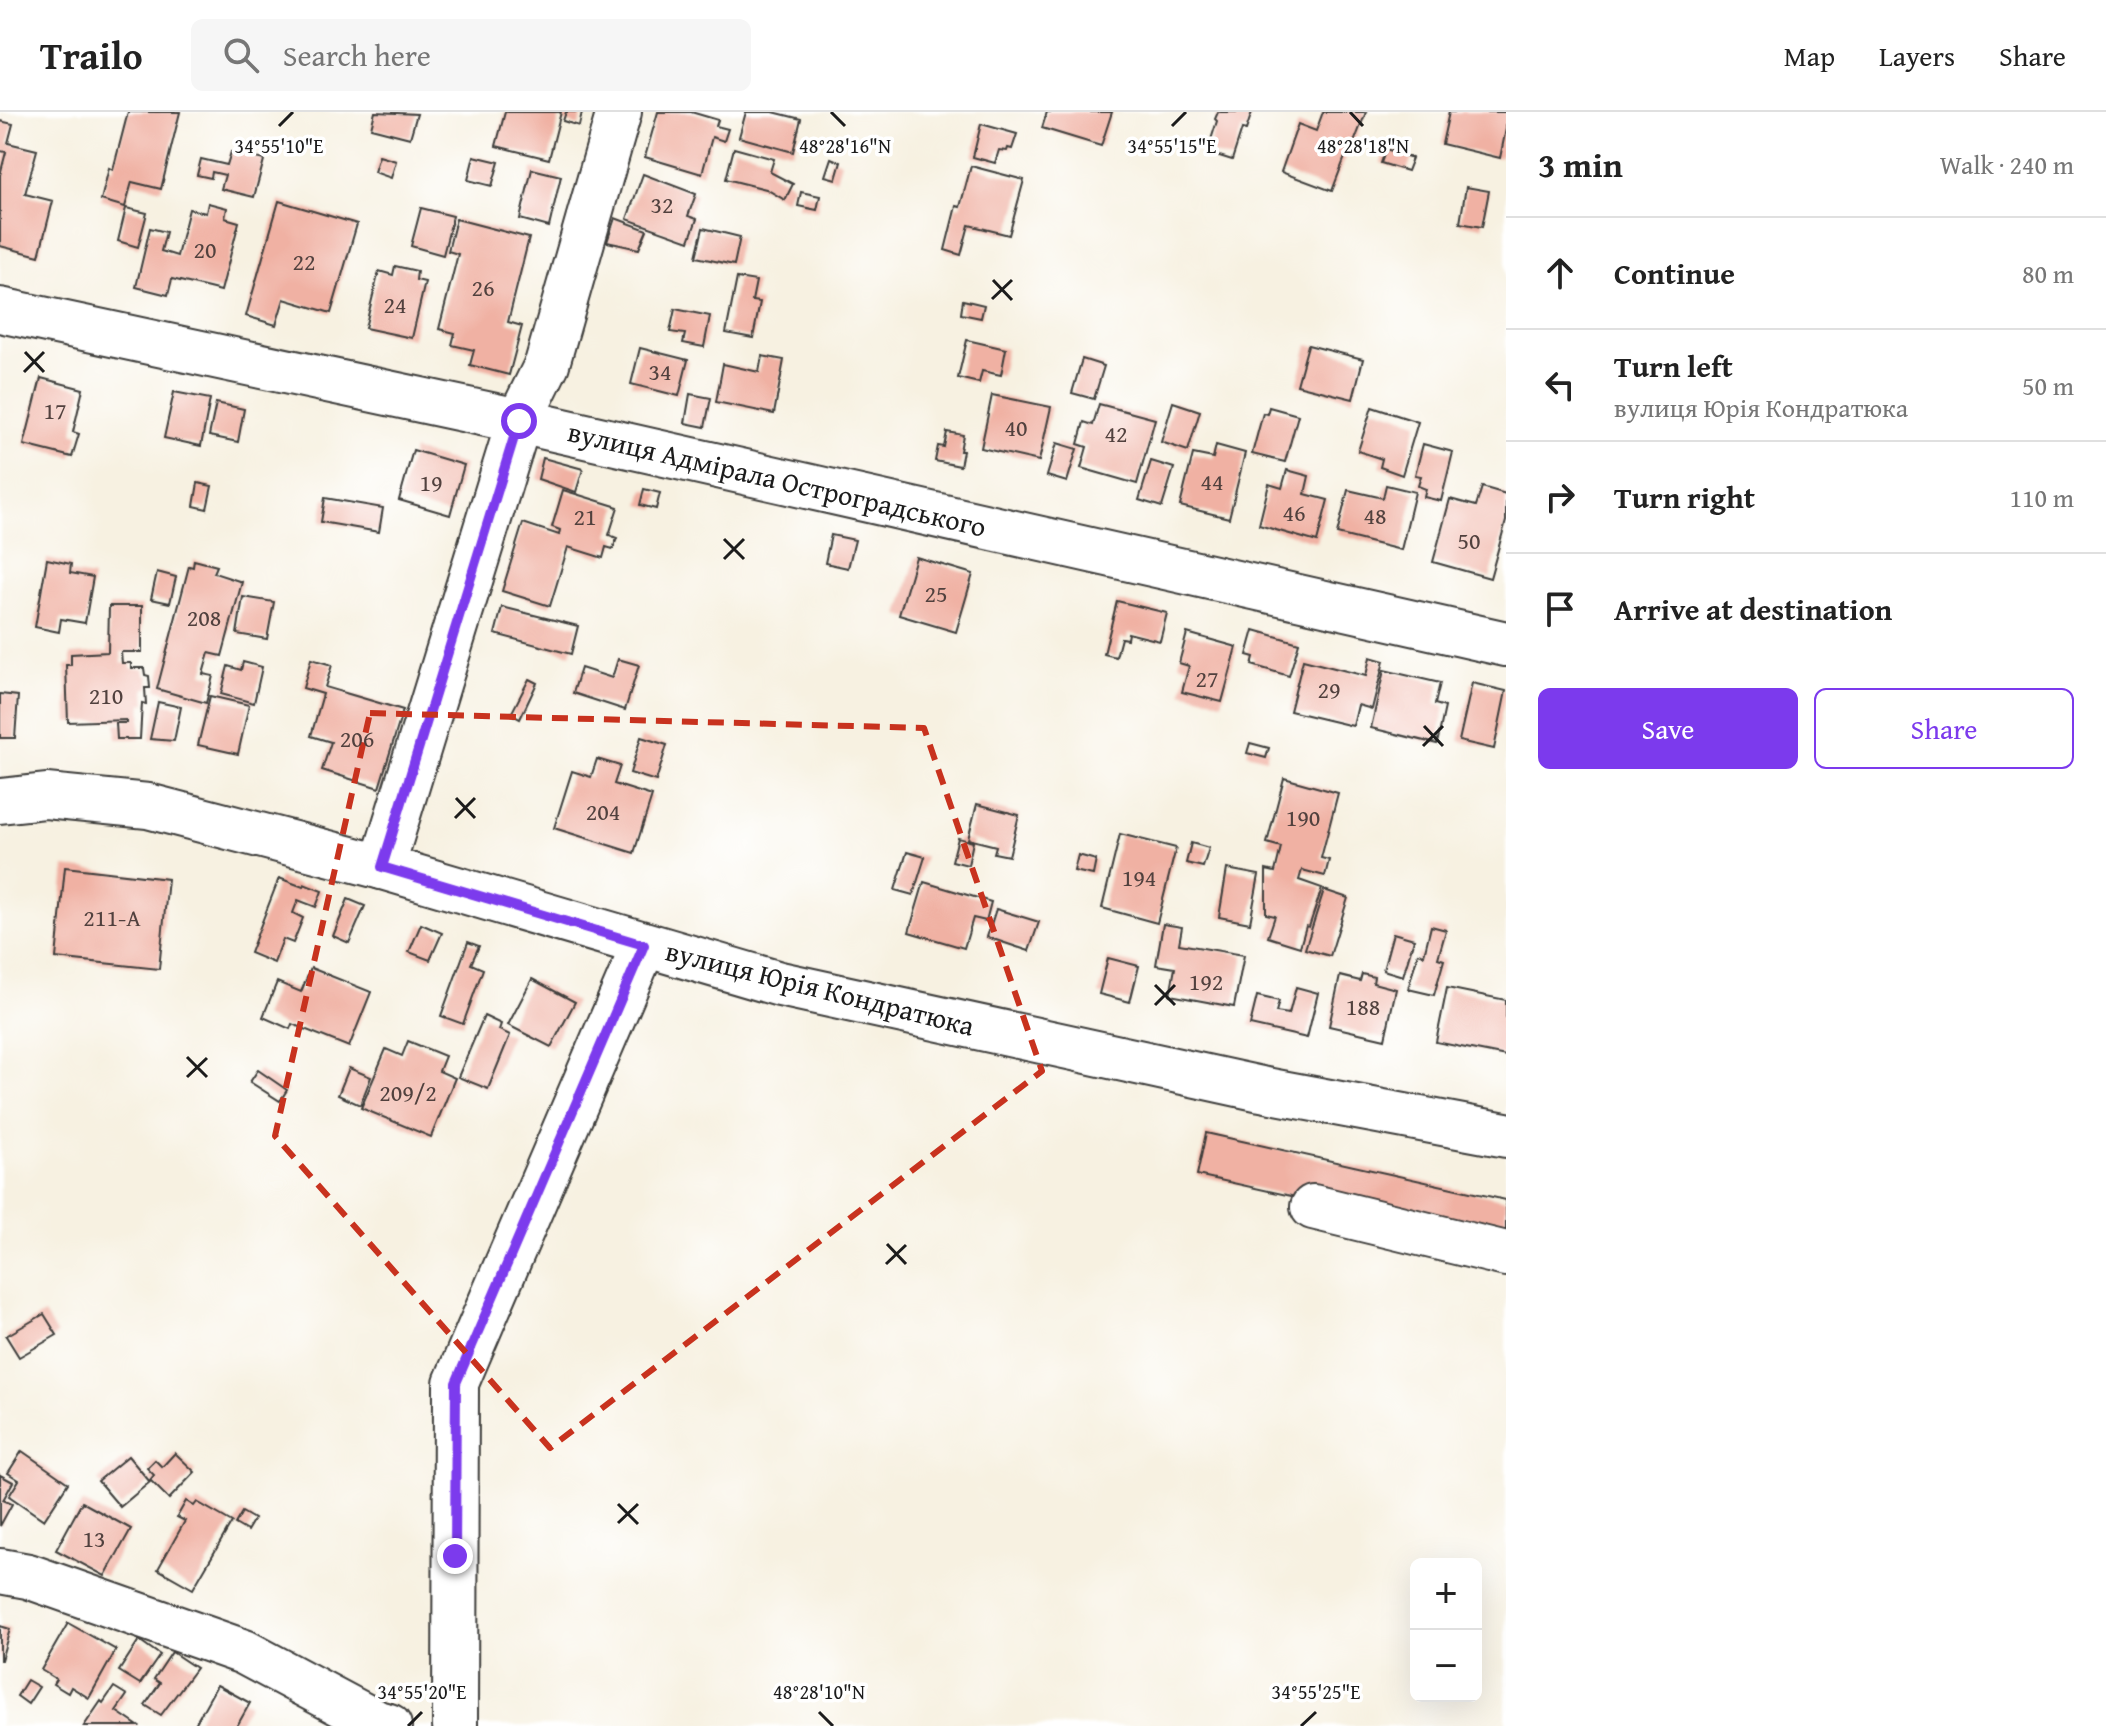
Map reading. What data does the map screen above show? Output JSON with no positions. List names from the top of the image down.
{
  "streets": {
    "street": ["вулиця Адмірала Остроградського", "вулиця Юрія Кондратюка"]
  },
  "house_numbers": [
    "32",
    "20",
    "22",
    "26",
    "24",
    "34",
    "17",
    "40",
    "42",
    "44",
    "19",
    "46",
    "48",
    "21",
    "50",
    "25",
    "208",
    "27",
    "29",
    "210",
    "206",
    "204",
    "190",
    "194",
    "211-А",
    "192",
    "188",
    "209/2",
    "13"
  ],
  "page": {
    "header": "Trailo",
    "search": "Search here",
    "nav": ["Map", "Layers", "Share"],
    "heading": ["3 min", "Walk · 240 m"],
    "list": [
      ["Continue", "80 m"],
      ["Turn left", "вулиця Юрія Кондратюка", "50 m"],
      ["Turn right", "110 m"],
      "Arrive at destination"
    ],
    "buttons": ["Save", "Share"],
    "map_buttons": ["+", "−"]
  },
  "coordinates": [
    "34°55'10\"E",
    "34°55'15\"E",
    "48°28'18\"N",
    "48°28'16\"N",
    "48°28'10\"N",
    "34°55'20\"E",
    "34°55'25\"E"
  ]
}
